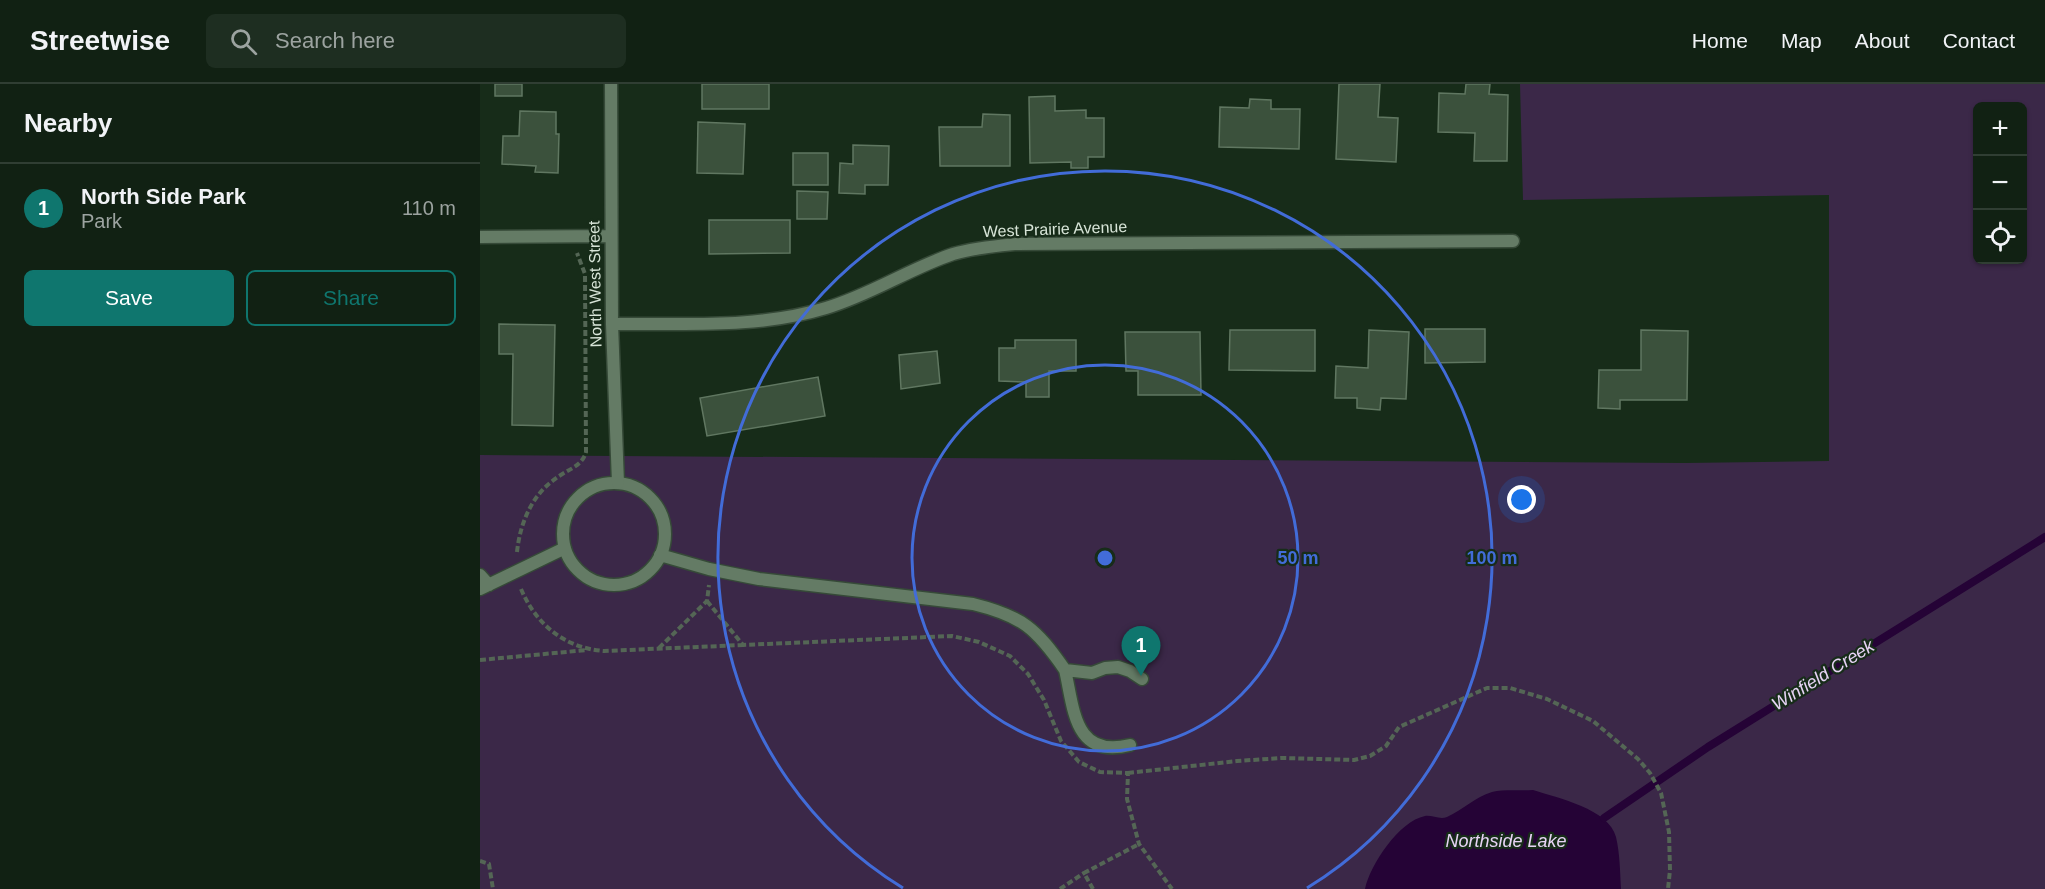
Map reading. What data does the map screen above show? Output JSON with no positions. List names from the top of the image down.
{
  "streets": {
    "street": ["West Prairie Avenue", "North West Street"]
  },
  "crossings": [
    ["West Prairie Avenue", "North West Street"]
  ],
  "water": ["Winfield Creek", "Northside Lake"],
  "page": {
    "header": "Streetwise",
    "search": "Search here",
    "nav": [
      "Home",
      "Map",
      "About",
      "Contact"
    ],
    "heading": "Nearby",
    "map_buttons": ["+", "−"],
    "list": [
      {
        "mark": "1",
        "name": "North Side Park",
        "note": "Park",
        "value": "110 m"
      }
    ],
    "buttons": ["Save", "Share"],
    "pins": "1"
  },
  "rings": ["50 m", "100 m"]
}
